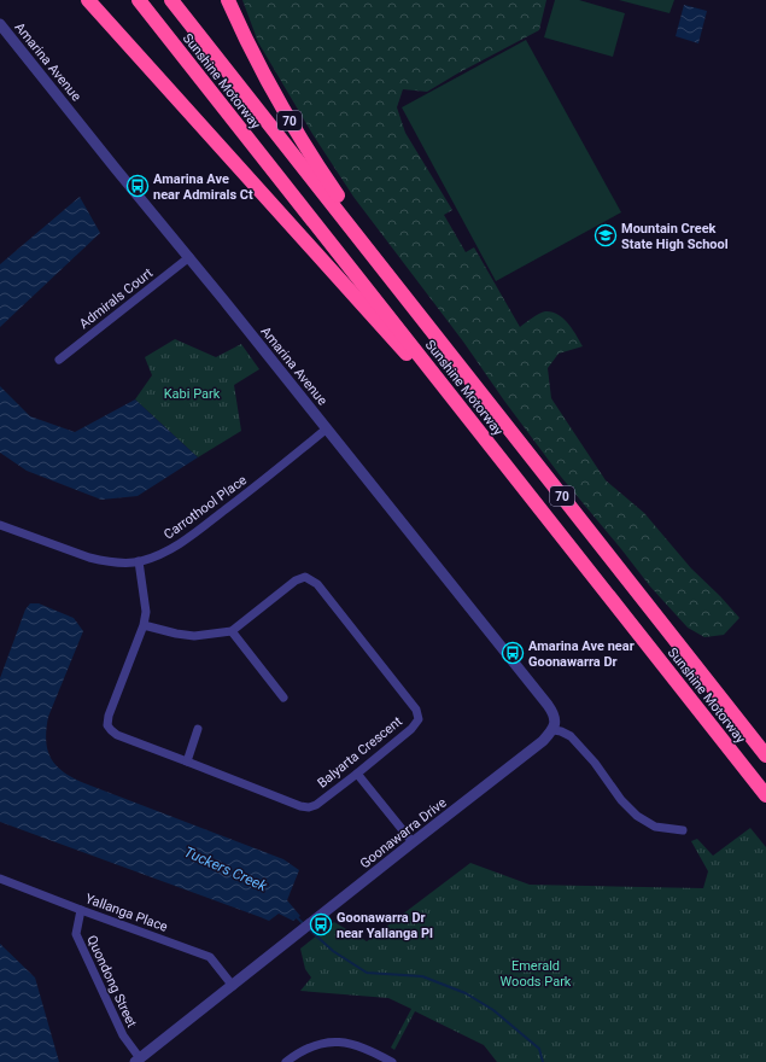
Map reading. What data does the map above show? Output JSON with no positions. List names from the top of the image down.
{
  "streets": {
    "highway": ["Sunshine Motorway", "70"],
    "street": [
      "Amarina Avenue",
      "Admirals Court",
      "Carrothool Place",
      "Balyarta Crescent",
      "Goonawarra Drive",
      "Yallanga Place",
      "Quondong Street"
    ]
  },
  "crossings": [
    ["Amarina Avenue", "Admirals Court"],
    ["Amarina Avenue", "Carrothool Place"],
    ["Amarina Avenue", "Goonawarra Drive"],
    ["Sunshine Motorway", "70"],
    ["Carrothool Place", "Balyarta Crescent"],
    ["Goonawarra Drive", "Yallanga Place"],
    ["Goonawarra Drive", "Quondong Street"],
    ["Yallanga Place", "Quondong Street"]
  ],
  "water": ["Tuckers Creek"],
  "parks": ["Kabi Park", "Emerald Woods Park"],
  "places": {
    "bus stop": ["Amarina Ave near Admirals Ct", "Amarina Ave near Goonawarra Dr", "Goonawarra Dr near Yallanga Pl"],
    "school or university": ["Mountain Creek State High School"]
  }
}
